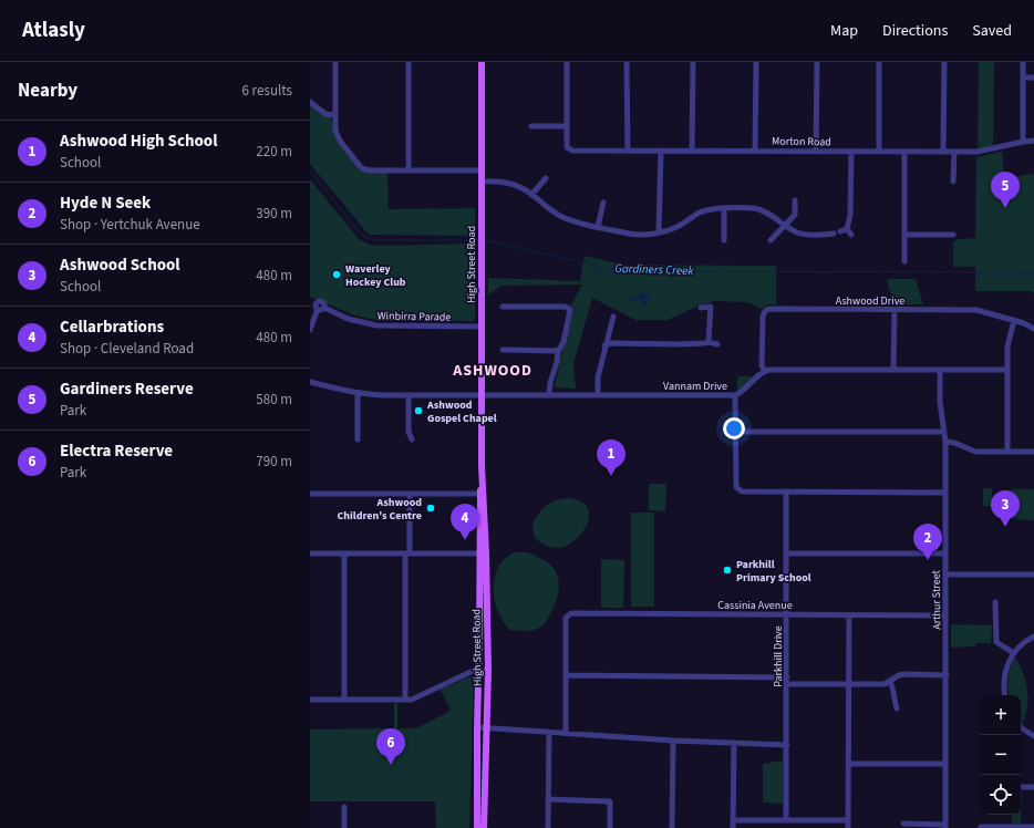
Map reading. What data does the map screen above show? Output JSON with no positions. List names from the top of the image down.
{
  "streets": {
    "main road": ["High Street Road"],
    "street": [
      "Morton Road",
      "Ashwood Drive",
      "Winbirra Parade",
      "Vannam Drive",
      "Arthur Street",
      "Cassinia Avenue",
      "Parkhill Drive"
    ]
  },
  "crossings": [
    ["High Street Road", "Winbirra Parade"],
    ["High Street Road", "Vannam Drive"],
    ["Ashwood Drive", "Vannam Drive"],
    ["Arthur Street", "Cassinia Avenue"],
    ["Cassinia Avenue", "Parkhill Drive"]
  ],
  "districts": ["ASHWOOD"],
  "water": ["Gardiners Creek"],
  "places": [
    "Waverley Hockey Club",
    "Ashwood Gospel Chapel",
    "Ashwood Children's Centre",
    "Parkhill Primary School"
  ],
  "page": {
    "header": "Atlasly",
    "nav": ["Map", "Directions", "Saved"],
    "heading": ["Nearby", "6 results"],
    "list": [
      {
        "mark": "1",
        "name": "Ashwood High School",
        "note": "School",
        "value": "220 m"
      },
      {
        "mark": "2",
        "name": "Hyde N Seek",
        "note": "Shop · Yertchuk Avenue",
        "value": "390 m"
      },
      {
        "mark": "3",
        "name": "Ashwood School",
        "note": "School",
        "value": "480 m"
      },
      {
        "mark": "4",
        "name": "Cellarbrations",
        "note": "Shop · Cleveland Road",
        "value": "480 m"
      },
      {
        "mark": "5",
        "name": "Gardiners Reserve",
        "note": "Park",
        "value": "580 m"
      },
      {
        "mark": "6",
        "name": "Electra Reserve",
        "note": "Park",
        "value": "790 m"
      }
    ],
    "pins": [
      "5",
      "1",
      "3",
      "4",
      "2",
      "6"
    ],
    "map_buttons": ["+", "−"]
  }
}
